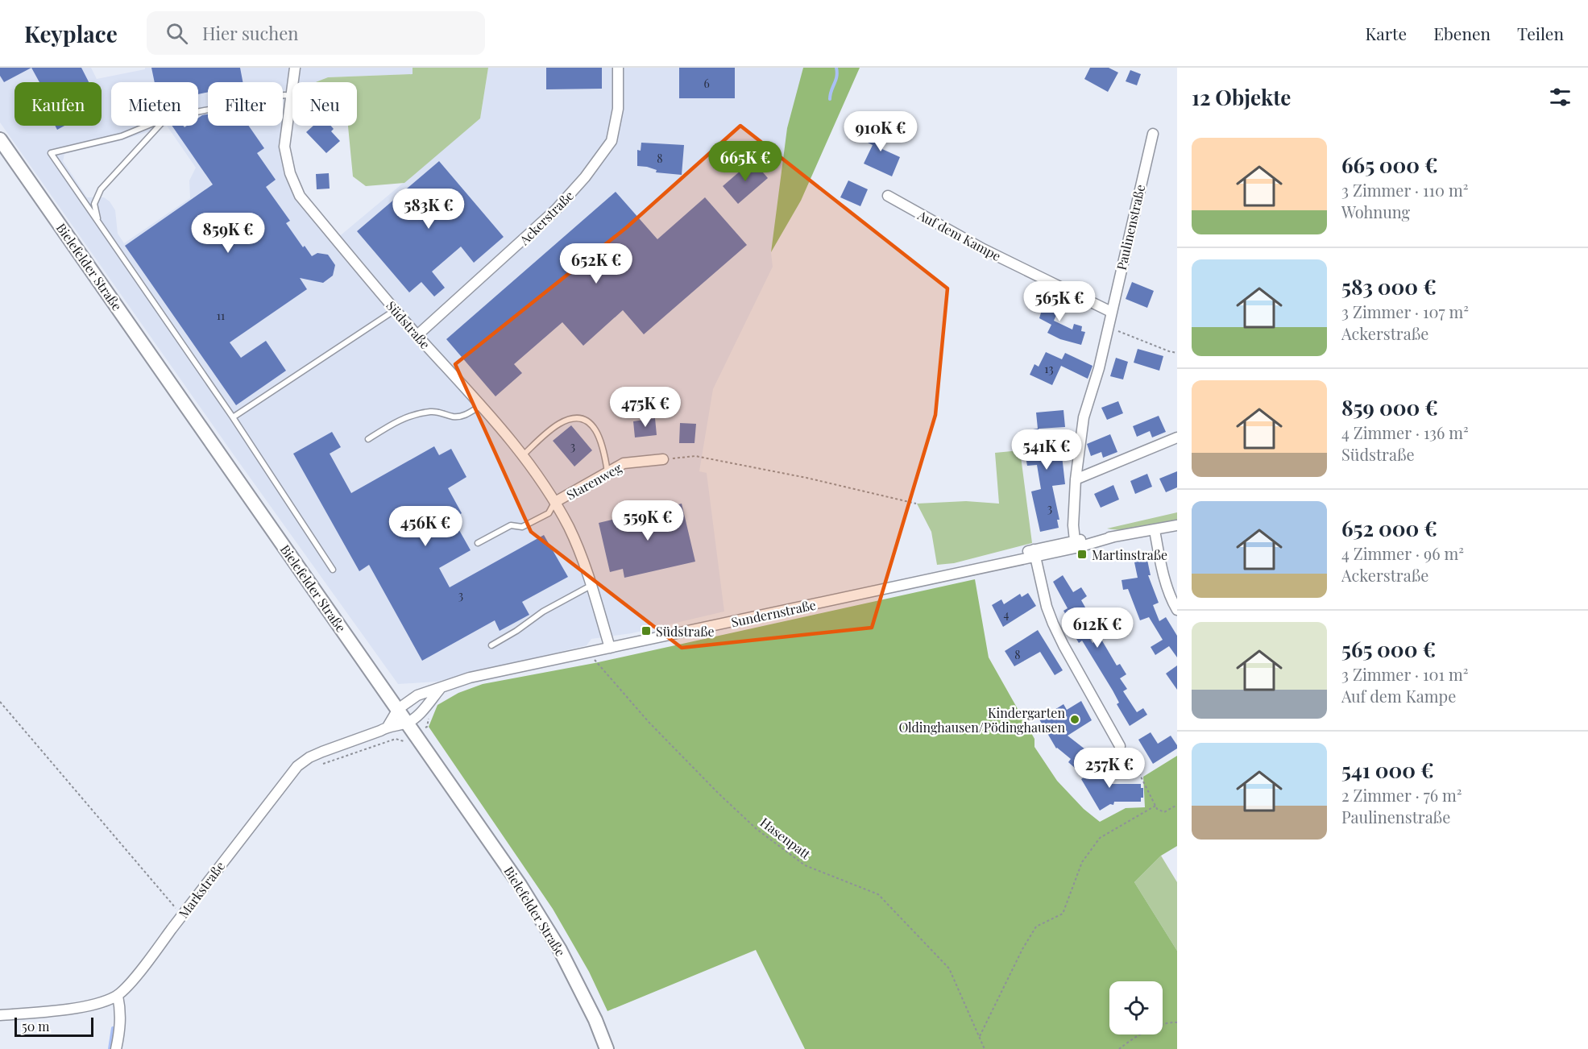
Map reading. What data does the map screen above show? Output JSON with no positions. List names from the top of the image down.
{
  "streets": {
    "main road": ["Bielefelder Straße"],
    "street": [
      "Ackerstraße",
      "Paulinenstraße",
      "Auf dem Kampe",
      "Südstraße",
      "Starenweg",
      "Sundernstraße",
      "Markstraße"
    ],
    "path": ["Hasenpatt"]
  },
  "crossings": [
    ["Ackerstraße", "Südstraße"],
    ["Paulinenstraße", "Auf dem Kampe"],
    ["Paulinenstraße", "Sundernstraße"],
    ["Bielefelder Straße", "Sundernstraße"],
    ["Bielefelder Straße", "Markstraße"],
    ["Südstraße", "Starenweg"],
    ["Südstraße", "Sundernstraße"],
    ["Sundernstraße", "Hasenpatt"]
  ],
  "places": {
    "transit": ["Martinstraße", "Südstraße"],
    "other": ["Kindergarten Oldinghausen/Pödinghausen"]
  },
  "house_numbers": [
    "6",
    "8",
    "11",
    "13",
    "3",
    "3",
    "3",
    "4",
    "8"
  ],
  "scale_bar": "50 m",
  "page": {
    "header": "Keyplace",
    "search": "Hier suchen",
    "nav": ["Karte", "Ebenen", "Teilen"],
    "heading": "12 Objekte",
    "chip": [
      "Kaufen",
      "Mieten",
      "Filter",
      "Neu"
    ],
    "price": [
      "910K €",
      "665K €",
      "583K €",
      "859K €",
      "652K €",
      "565K €",
      "475K €",
      "541K €",
      "559K €",
      "456K €",
      "612K €",
      "257K €"
    ],
    "list": [
      {
        "name": "665 000 €",
        "note": "3 Zimmer · 110 m² · Wohnung"
      },
      {
        "name": "583 000 €",
        "note": "3 Zimmer · 107 m² · Ackerstraße"
      },
      {
        "name": "859 000 €",
        "note": "4 Zimmer · 136 m² · Südstraße"
      },
      {
        "name": "652 000 €",
        "note": "4 Zimmer · 96 m² · Ackerstraße"
      },
      {
        "name": "565 000 €",
        "note": "3 Zimmer · 101 m² · Auf dem Kampe"
      },
      {
        "name": "541 000 €",
        "note": "2 Zimmer · 76 m² · Paulinenstraße"
      }
    ],
    "scale": "50 m"
  }
}
